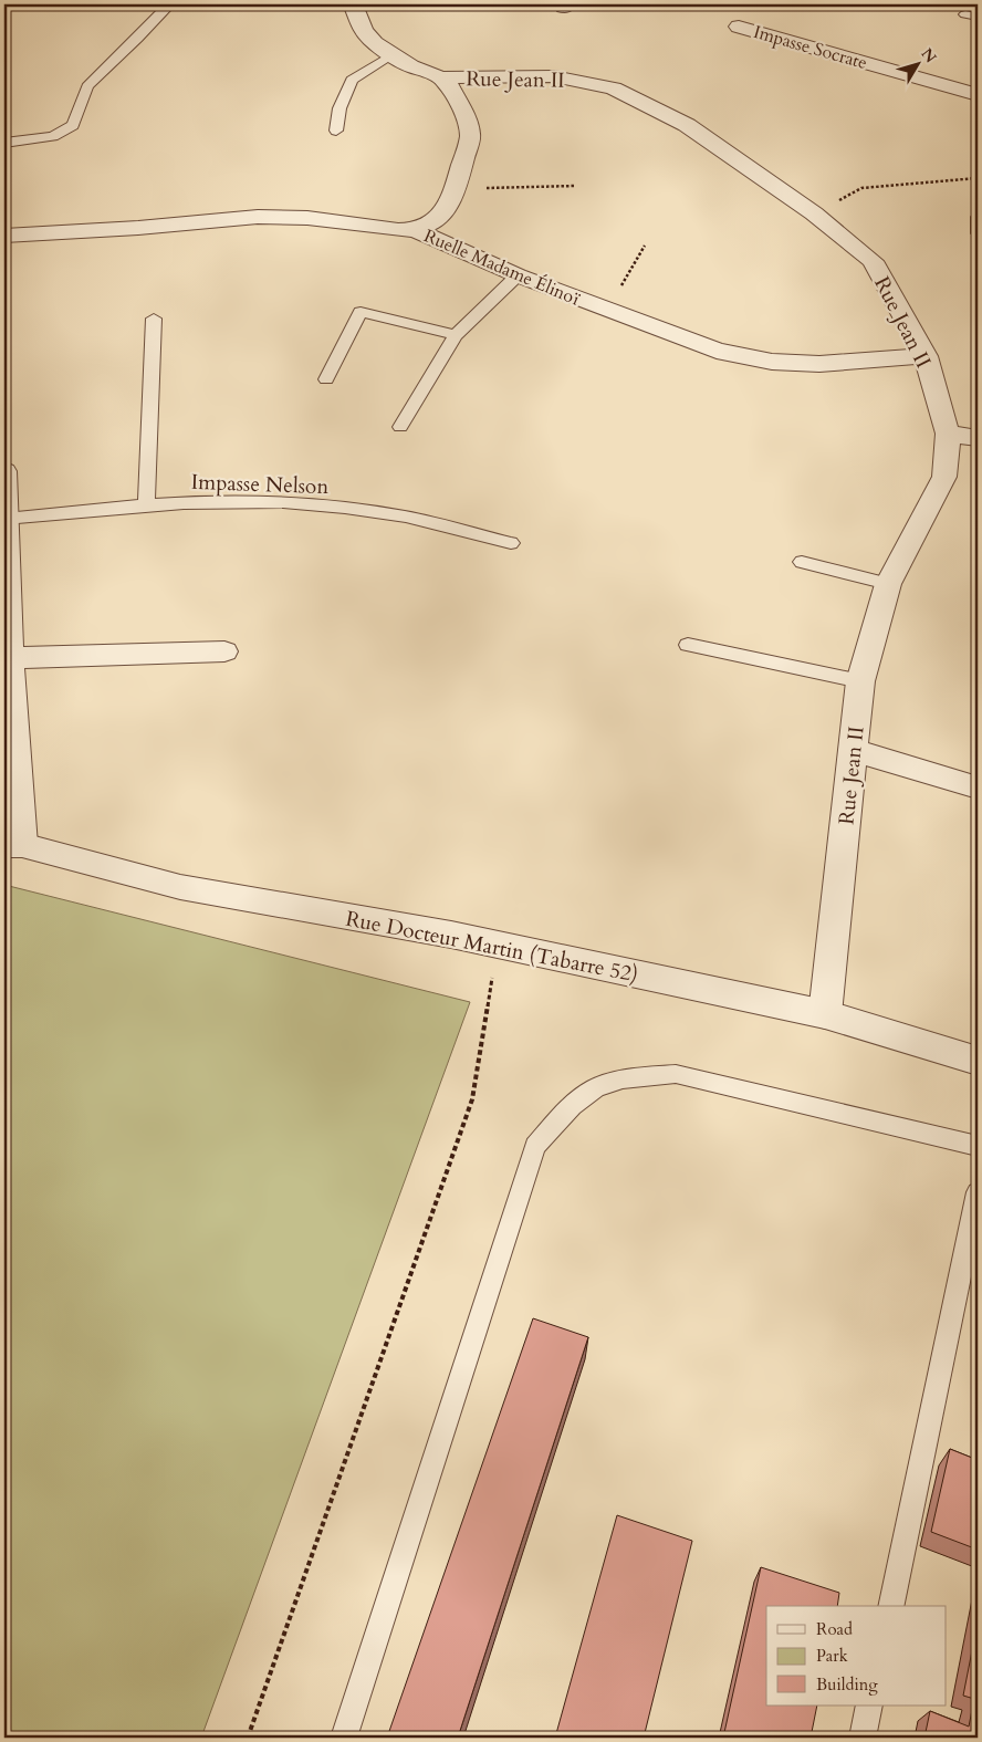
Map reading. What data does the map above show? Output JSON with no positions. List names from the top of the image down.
{
  "streets": {
    "street": [
      "Impasse Socrate",
      "Rue Jean II",
      "Ruelle Madame Élinoï",
      "Rue Docteur Martin (Tabarre 52)"
    ],
    "lane": ["Impasse Nelson"]
  },
  "crossings": [
    ["Rue Jean II", "Ruelle Madame Élinoï"],
    ["Rue Jean II", "Rue Docteur Martin (Tabarre 52)"]
  ],
  "legend": ["Road", "Park", "Building"],
  "north": "top right"
}
